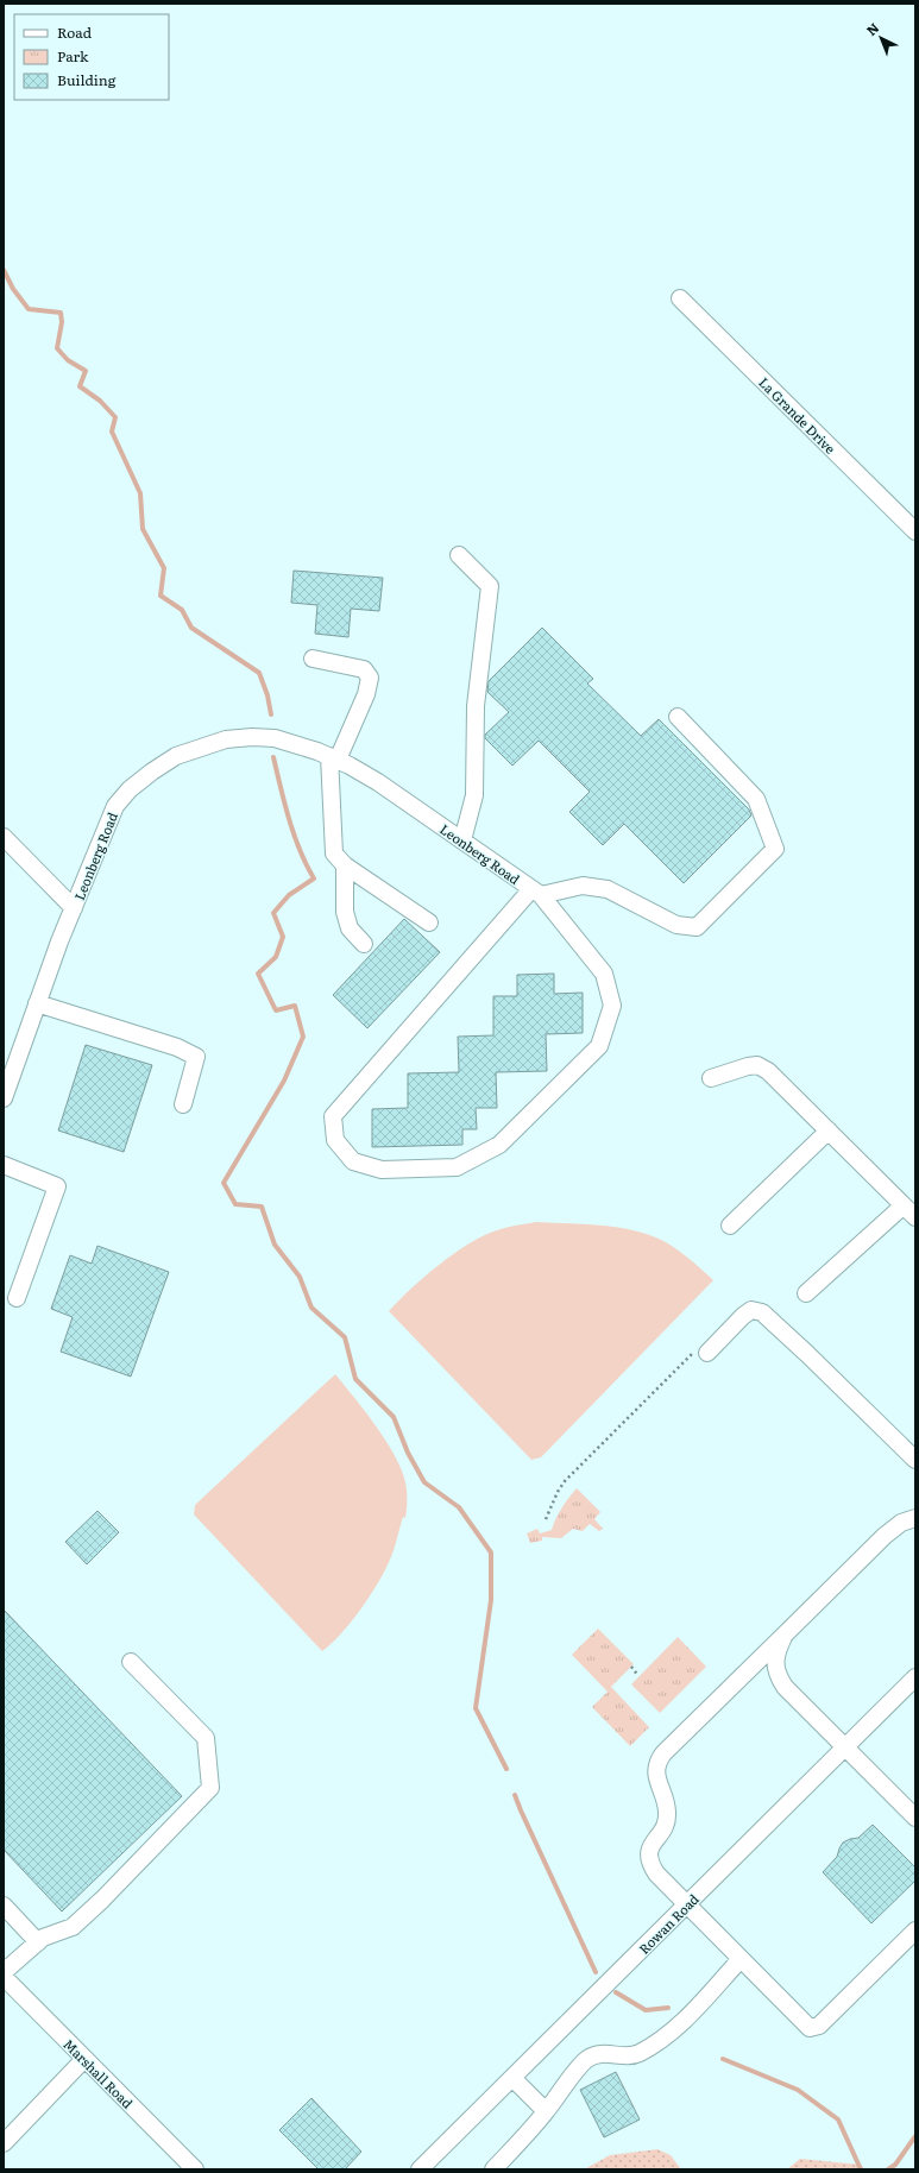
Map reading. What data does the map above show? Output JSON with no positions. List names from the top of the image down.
{
  "streets": {
    "street": [
      "La Grande Drive",
      "Leonberg Road",
      "Rowan Road",
      "Marshall Road"
    ]
  },
  "legend": ["Road", "Park", "Building"],
  "north": "top left"
}
